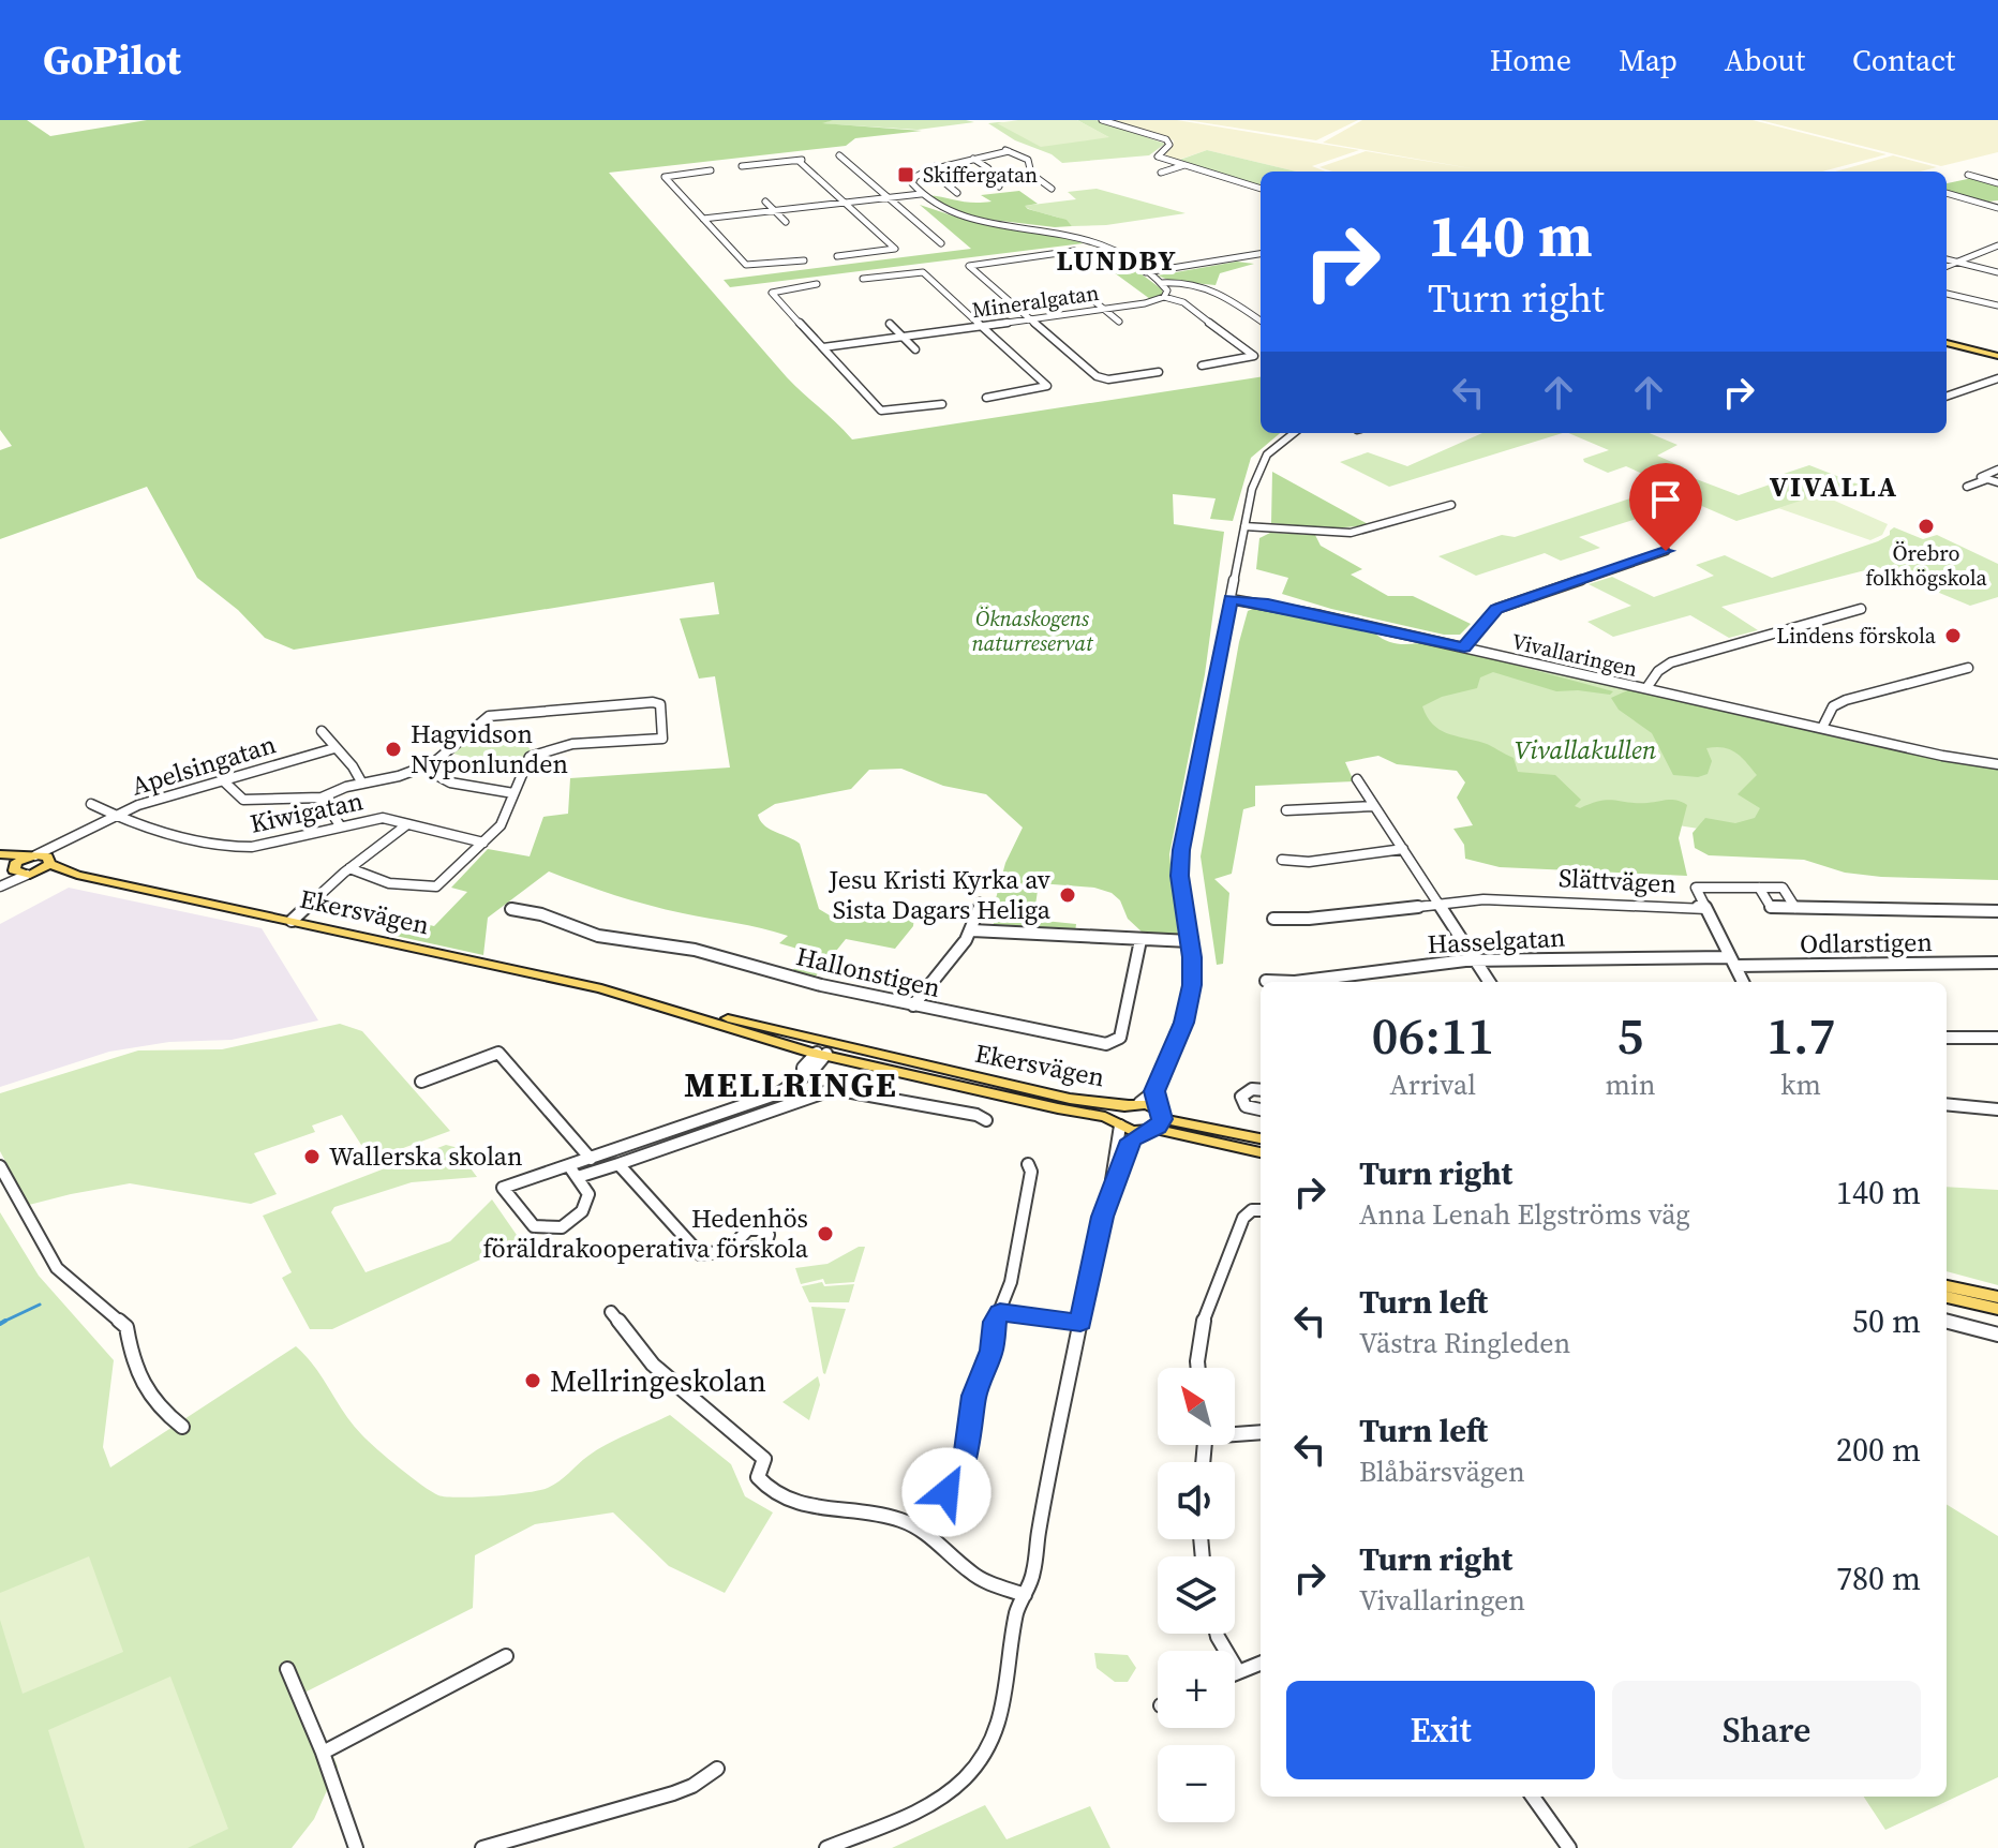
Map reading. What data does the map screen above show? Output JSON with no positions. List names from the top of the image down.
{
  "streets": {
    "main road": ["Ekersvägen"],
    "street": [
      "Mineralgatan",
      "Vivallaringen",
      "Apelsingatan",
      "Kiwigatan",
      "Slättvägen",
      "Hasselgatan",
      "Odlarstigen",
      "Hallonstigen"
    ]
  },
  "crossings": [
    ["Apelsingatan", "Kiwigatan"],
    ["Apelsingatan", "Ekersvägen"],
    ["Slättvägen", "Hasselgatan"],
    ["Slättvägen", "Odlarstigen"],
    ["Hasselgatan", "Odlarstigen"]
  ],
  "districts": ["LUNDBY", "VIVALLA", "MELLRINGE"],
  "parks": ["Öknaskogens naturreservat", "Vivallakullen"],
  "places": {
    "transit": ["Skiffergatan"],
    "other": [
      "Örebro folkhögskola",
      "Lindens förskola",
      "Hagvidson Nyponlunden",
      "Jesu Kristi Kyrka av Sista Dagars Heliga",
      "Wallerska skolan",
      "Hedenhös föräldrakooperativa förskola",
      "Mellringeskolan"
    ]
  },
  "north": "top left",
  "page": {
    "header": "GoPilot",
    "nav": [
      "Home",
      "Map",
      "About",
      "Contact"
    ],
    "turn": ["140 m", "Turn right"],
    "eta": [
      "06:11",
      "Arrival",
      "5",
      "min",
      "1.7",
      "km"
    ],
    "list": [
      {
        "name": "Turn right",
        "note": "Anna Lenah Elgströms väg",
        "value": "140 m"
      },
      {
        "name": "Turn left",
        "note": "Västra Ringleden",
        "value": "50 m"
      },
      {
        "name": "Turn left",
        "note": "Blåbärsvägen",
        "value": "200 m"
      },
      {
        "name": "Turn right",
        "note": "Vivallaringen",
        "value": "780 m"
      }
    ],
    "map_buttons": ["+", "−"],
    "buttons": ["Exit", "Share"]
  }
}
